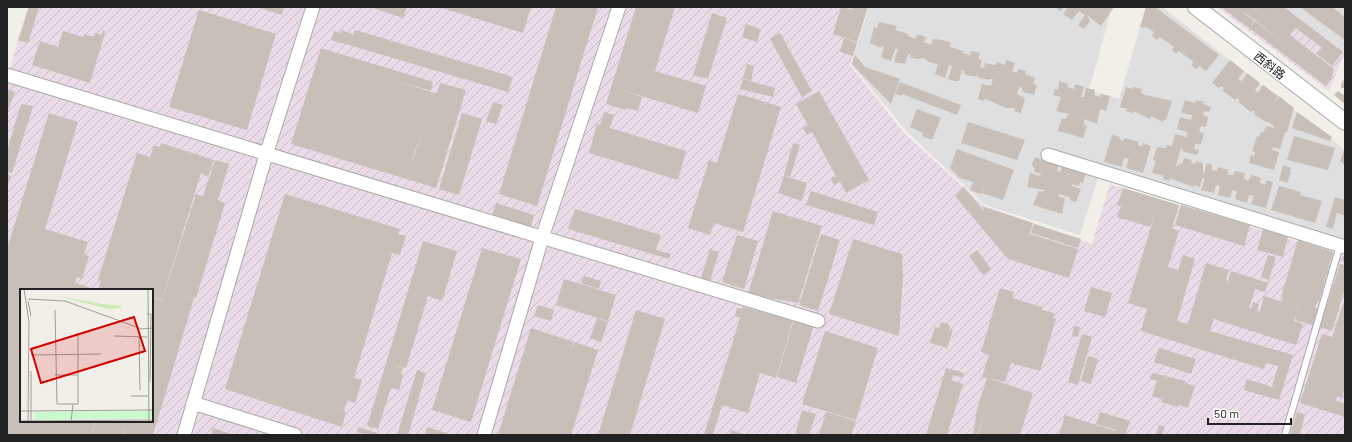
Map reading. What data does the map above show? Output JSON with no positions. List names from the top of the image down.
{
  "streets": {
    "street": ["西斜路"]
  },
  "scale_bar": "50 m"
}
